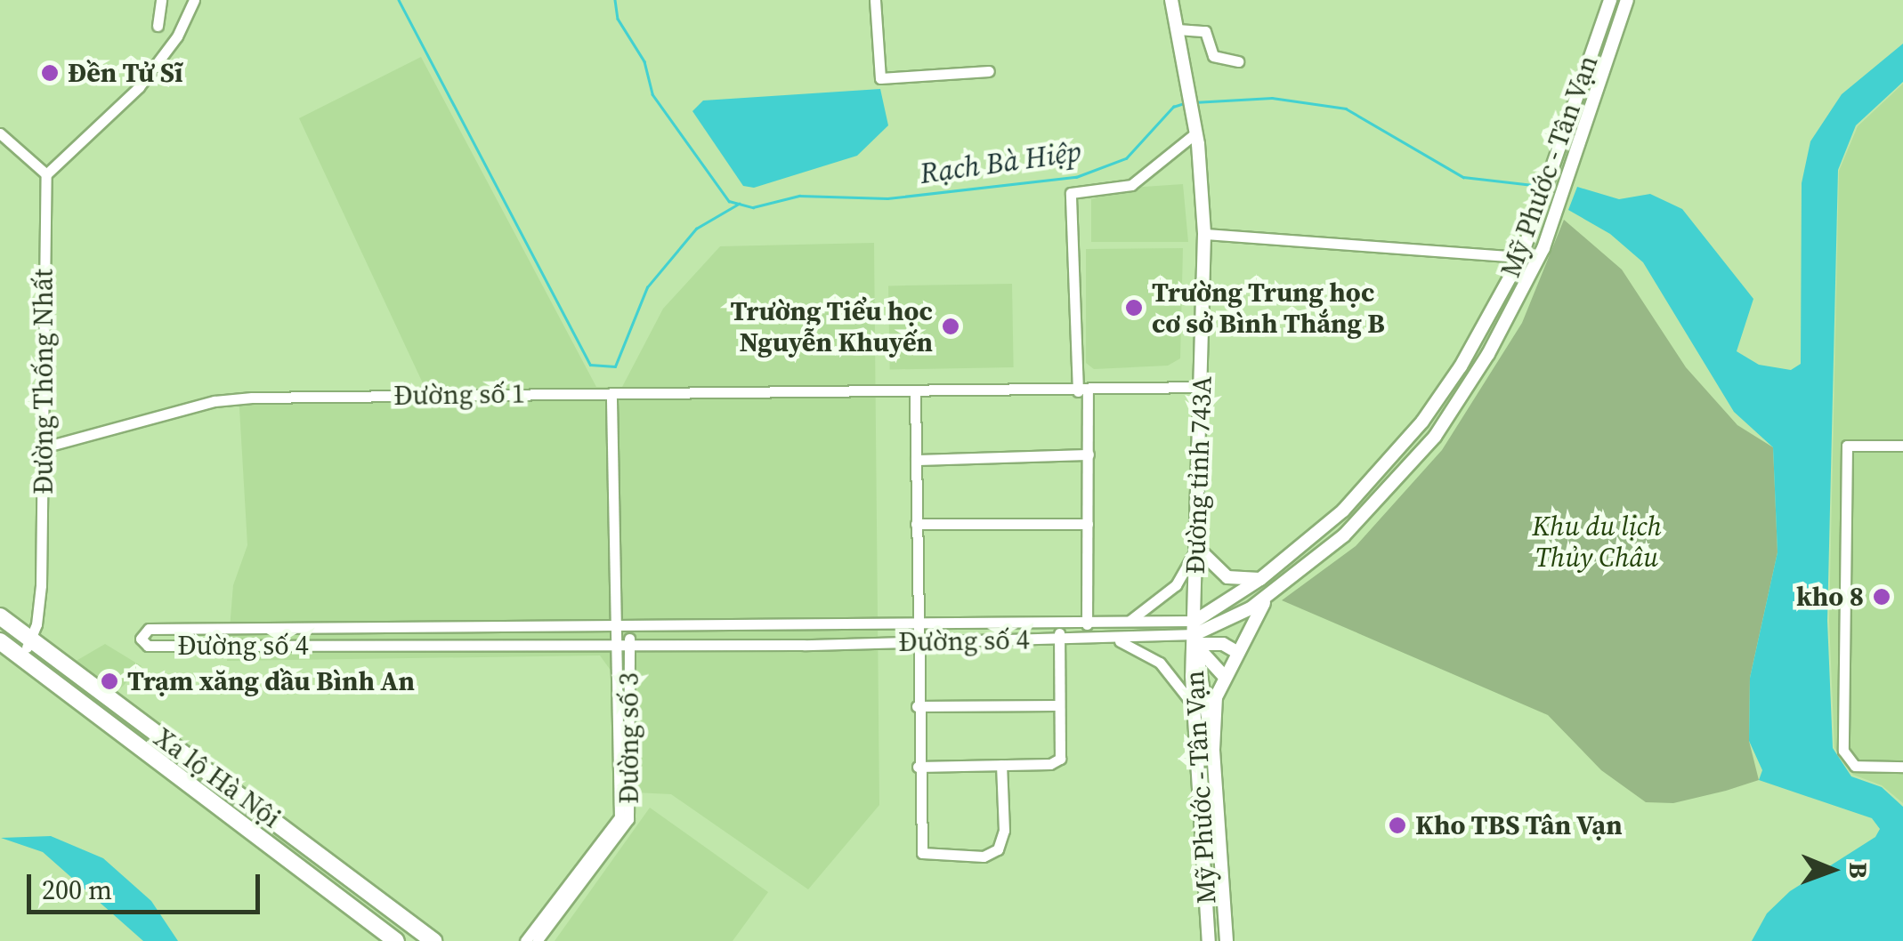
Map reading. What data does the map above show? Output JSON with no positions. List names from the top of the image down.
{
  "streets": {
    "highway": ["Xa lộ Hà Nội"],
    "main road": ["Mỹ Phước - Tân Vạn", "Đường tỉnh 743A"],
    "street": [
      "Đường Thống Nhất",
      "Đường số 1",
      "Đường số 4",
      "Đường số 3"
    ]
  },
  "crossings": [
    ["Mỹ Phước - Tân Vạn", "Đường tỉnh 743A"],
    ["Mỹ Phước - Tân Vạn", "Đường số 4"],
    ["Đường Thống Nhất", "Đường số 1"],
    ["Đường Thống Nhất", "Xa lộ Hà Nội"],
    ["Đường số 1", "Đường tỉnh 743A"],
    ["Đường số 1", "Đường số 3"],
    ["Đường tỉnh 743A", "Đường số 4"],
    ["Đường số 4", "Đường số 3"]
  ],
  "water": ["Rạch Bà Hiệp"],
  "parks": ["Khu du lịch Thủy Châu"],
  "places": [
    "Đền Tử Sĩ",
    "Trường Trung học cơ sở Bình Thắng B",
    "Trường Tiểu học Nguyễn Khuyến",
    "kho 8",
    "Trạm xăng dầu Bình An",
    "Kho TBS Tân Vạn"
  ],
  "scale_bar": "200 m",
  "north": "right"
}
